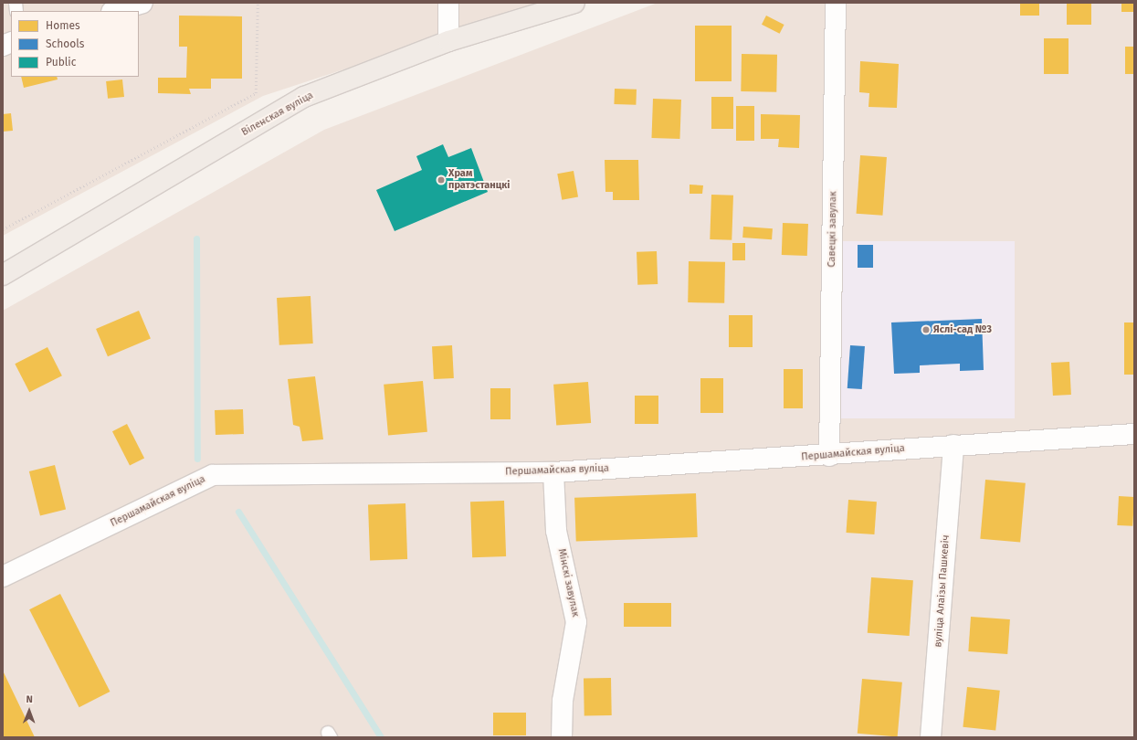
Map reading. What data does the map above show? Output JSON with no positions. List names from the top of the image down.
{
  "streets": {
    "main road": ["Віленская вуліца"],
    "street": [
      "Савецкі завулак",
      "Першамайская вуліца",
      "Мінскі завулак",
      "вуліца Алаізы Пашкевіч"
    ]
  },
  "crossings": [
    ["Савецкі завулак", "Першамайская вуліца"],
    ["Першамайская вуліца", "Мінскі завулак"],
    ["Першамайская вуліца", "вуліца Алаізы Пашкевіч"]
  ],
  "places": ["Храм пратэстанцкі", "Яслі-сад №3"],
  "legend": ["Homes", "Schools", "Public"],
  "north": "top"
}
